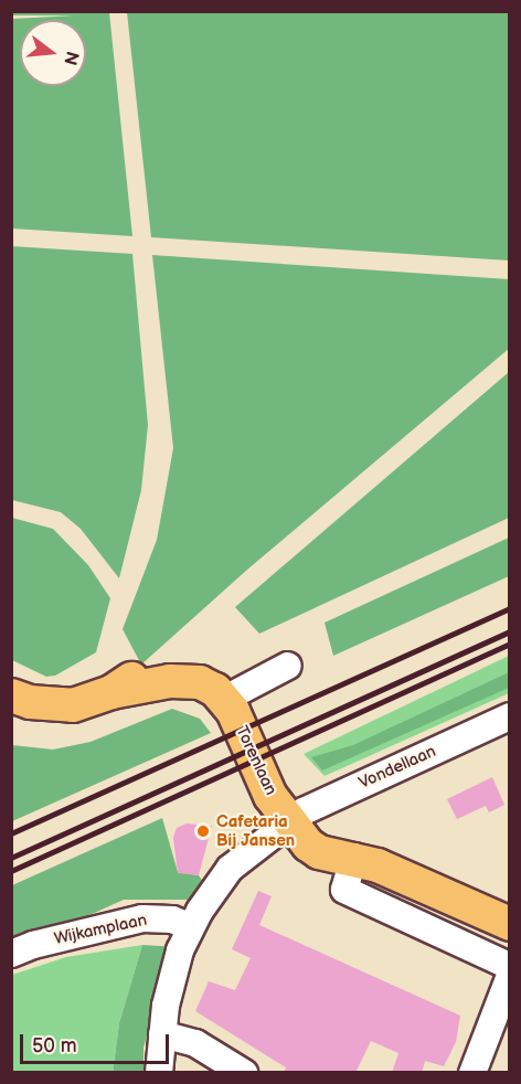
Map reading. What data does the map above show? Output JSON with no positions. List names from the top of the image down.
{
  "streets": {
    "main road": ["Torenlaan"],
    "street": ["Vondellaan", "Wijkamplaan"]
  },
  "crossings": [
    ["Torenlaan", "Vondellaan"]
  ],
  "places": ["Cafetaria Bij Jansen"],
  "scale_bar": "50 m",
  "north": "right"
}
